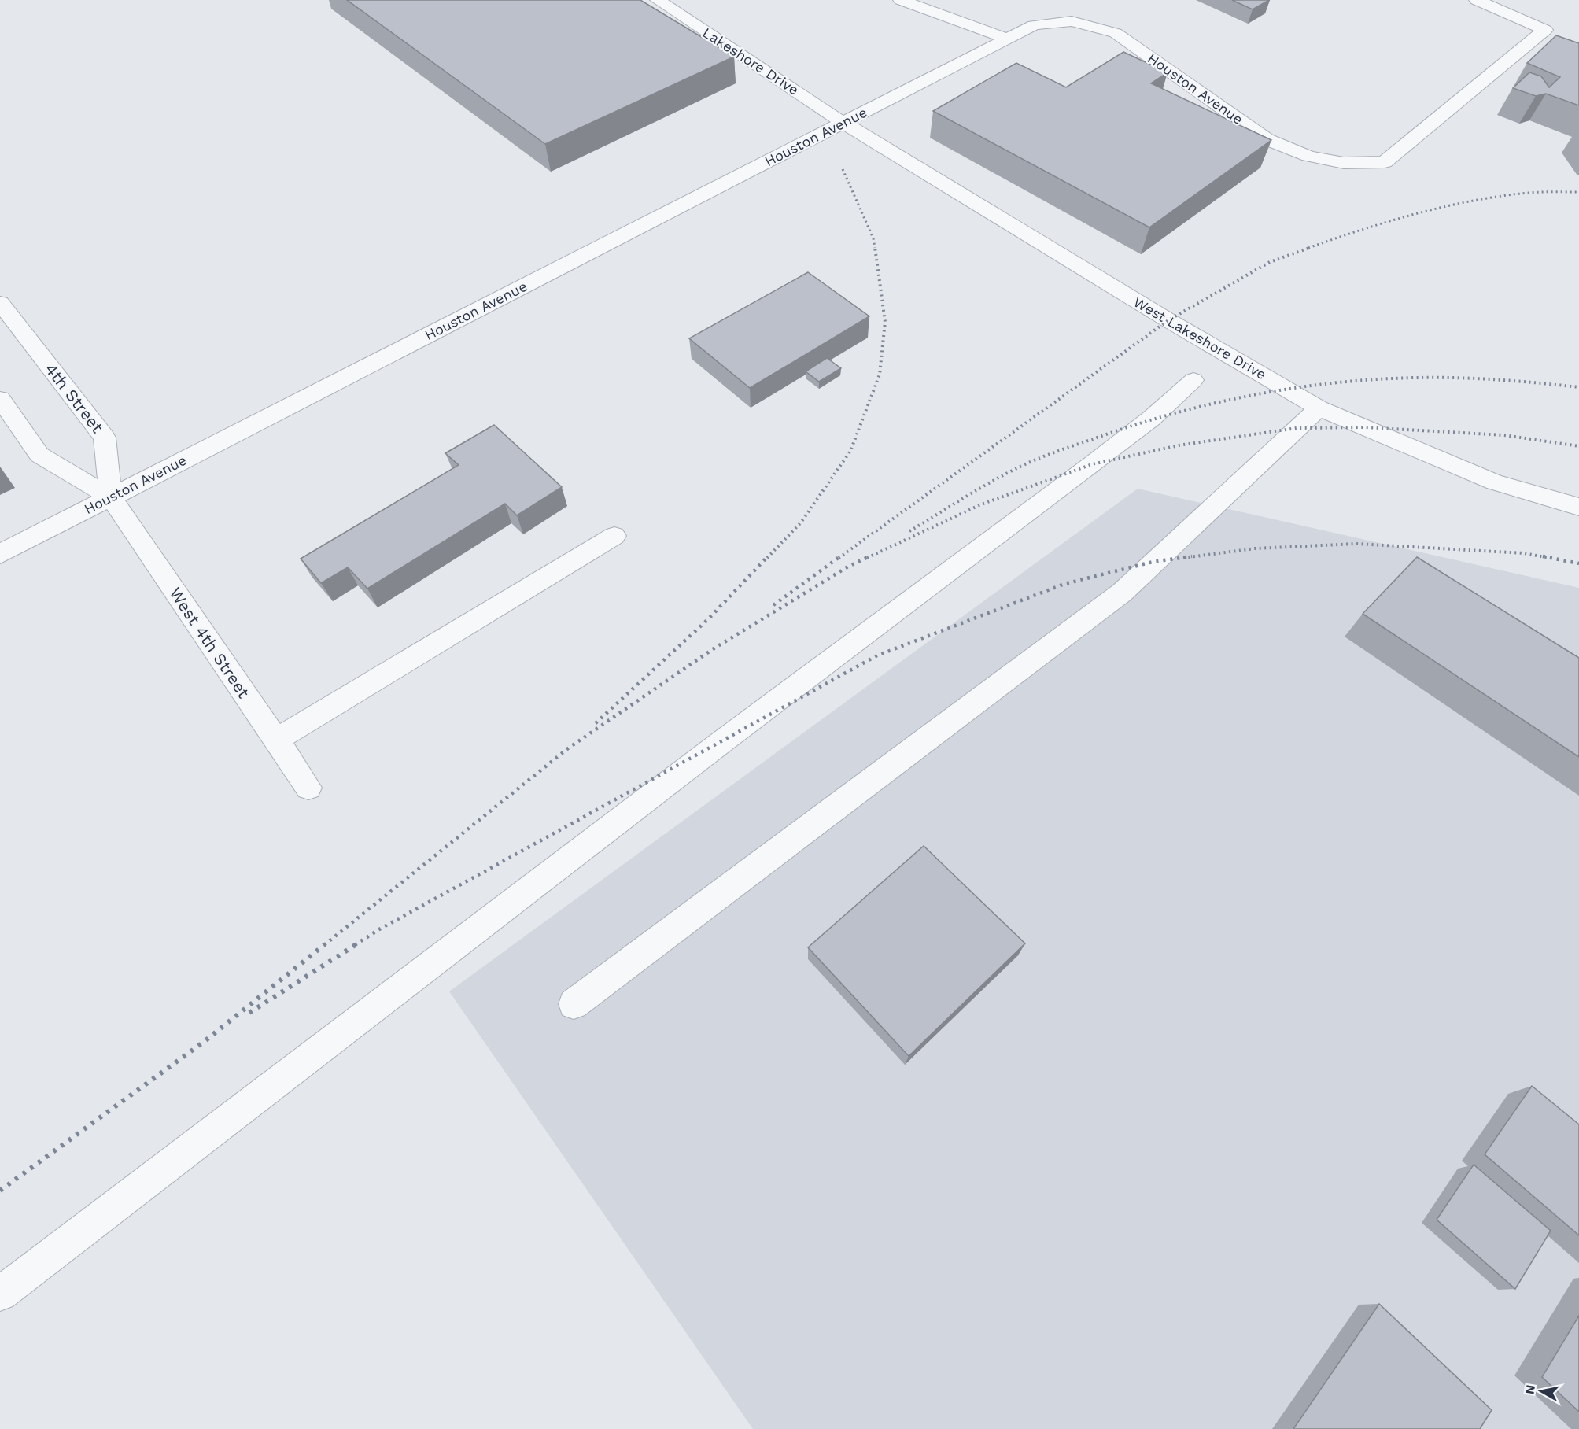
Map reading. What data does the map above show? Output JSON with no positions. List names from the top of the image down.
{
  "streets": {
    "street": [
      "Lakeshore Drive",
      "Houston Avenue",
      "West Lakeshore Drive",
      "4th Street",
      "West 4th Street"
    ]
  },
  "crossings": [
    ["Lakeshore Drive", "Houston Avenue"],
    ["Lakeshore Drive", "West Lakeshore Drive"],
    ["Houston Avenue", "West Lakeshore Drive"],
    ["Houston Avenue", "4th Street"],
    ["Houston Avenue", "West 4th Street"],
    ["4th Street", "West 4th Street"]
  ],
  "north": "left"
}
